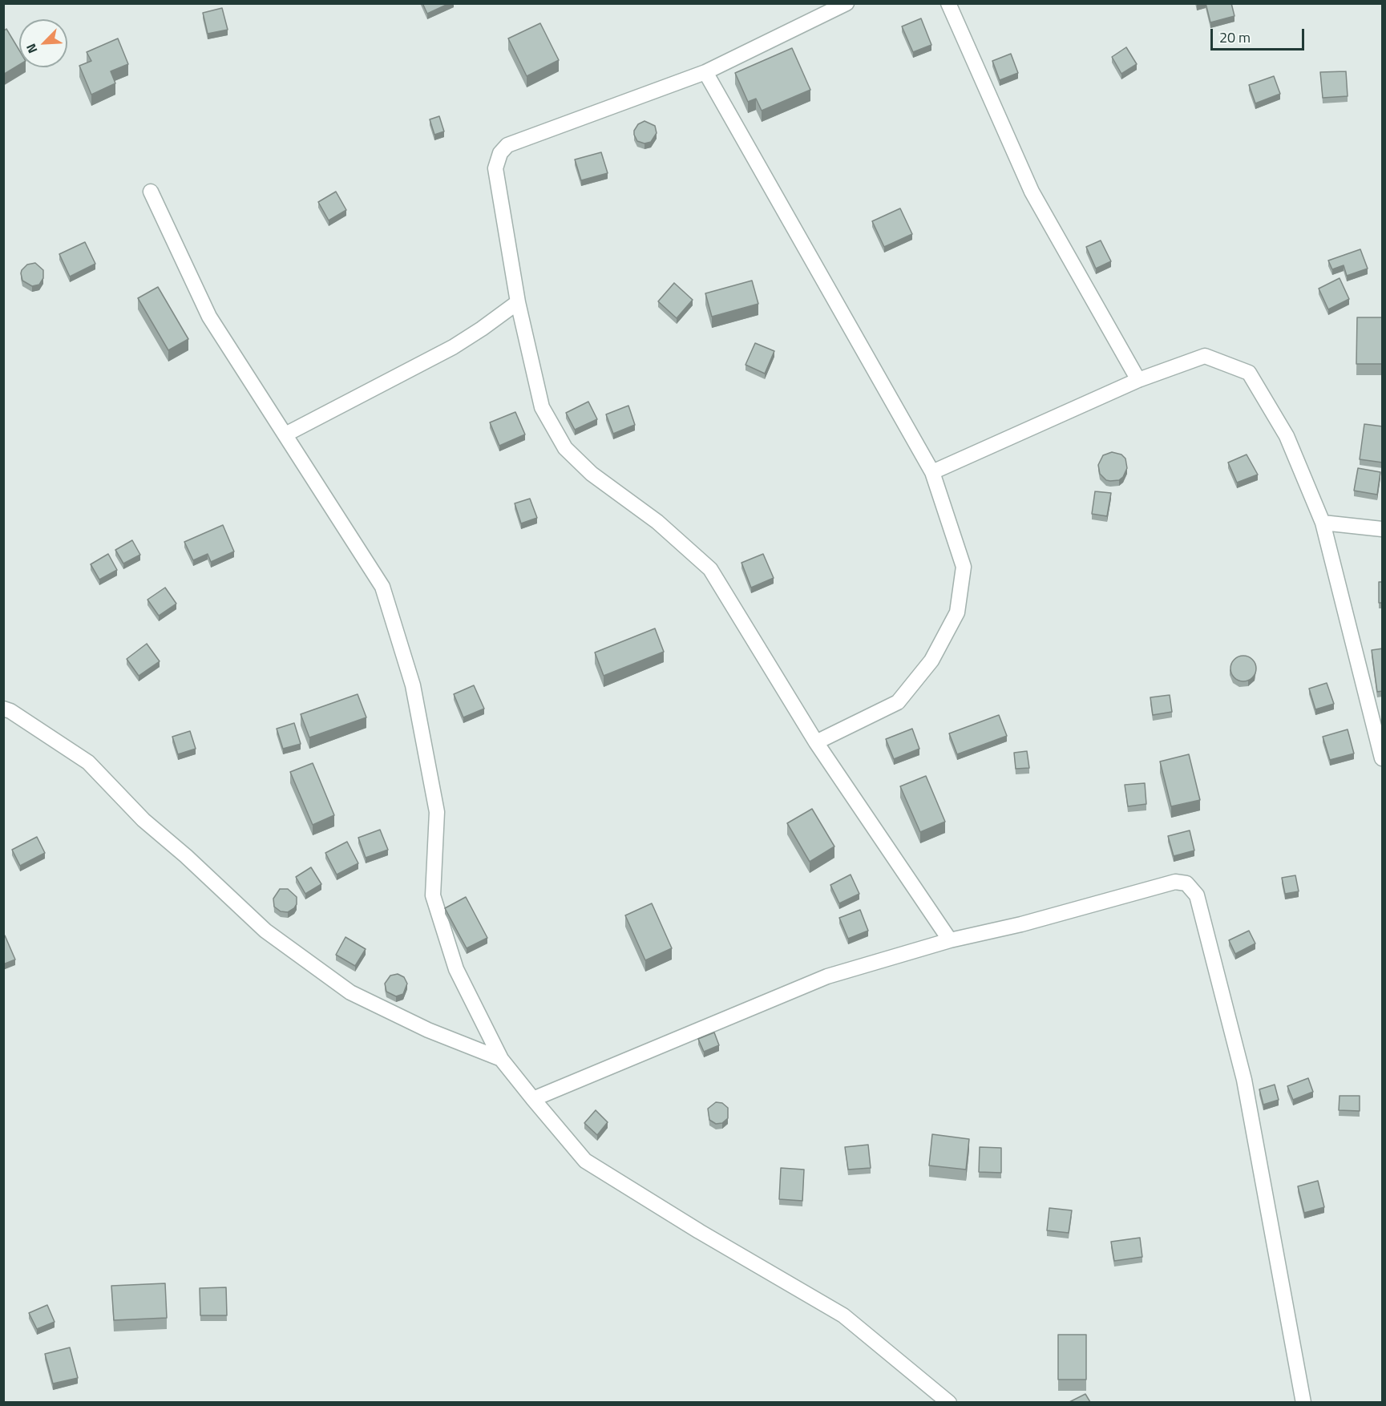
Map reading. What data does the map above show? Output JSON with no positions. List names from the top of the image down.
{
  "scale_bar": "20 m",
  "north": "bottom left"
}
